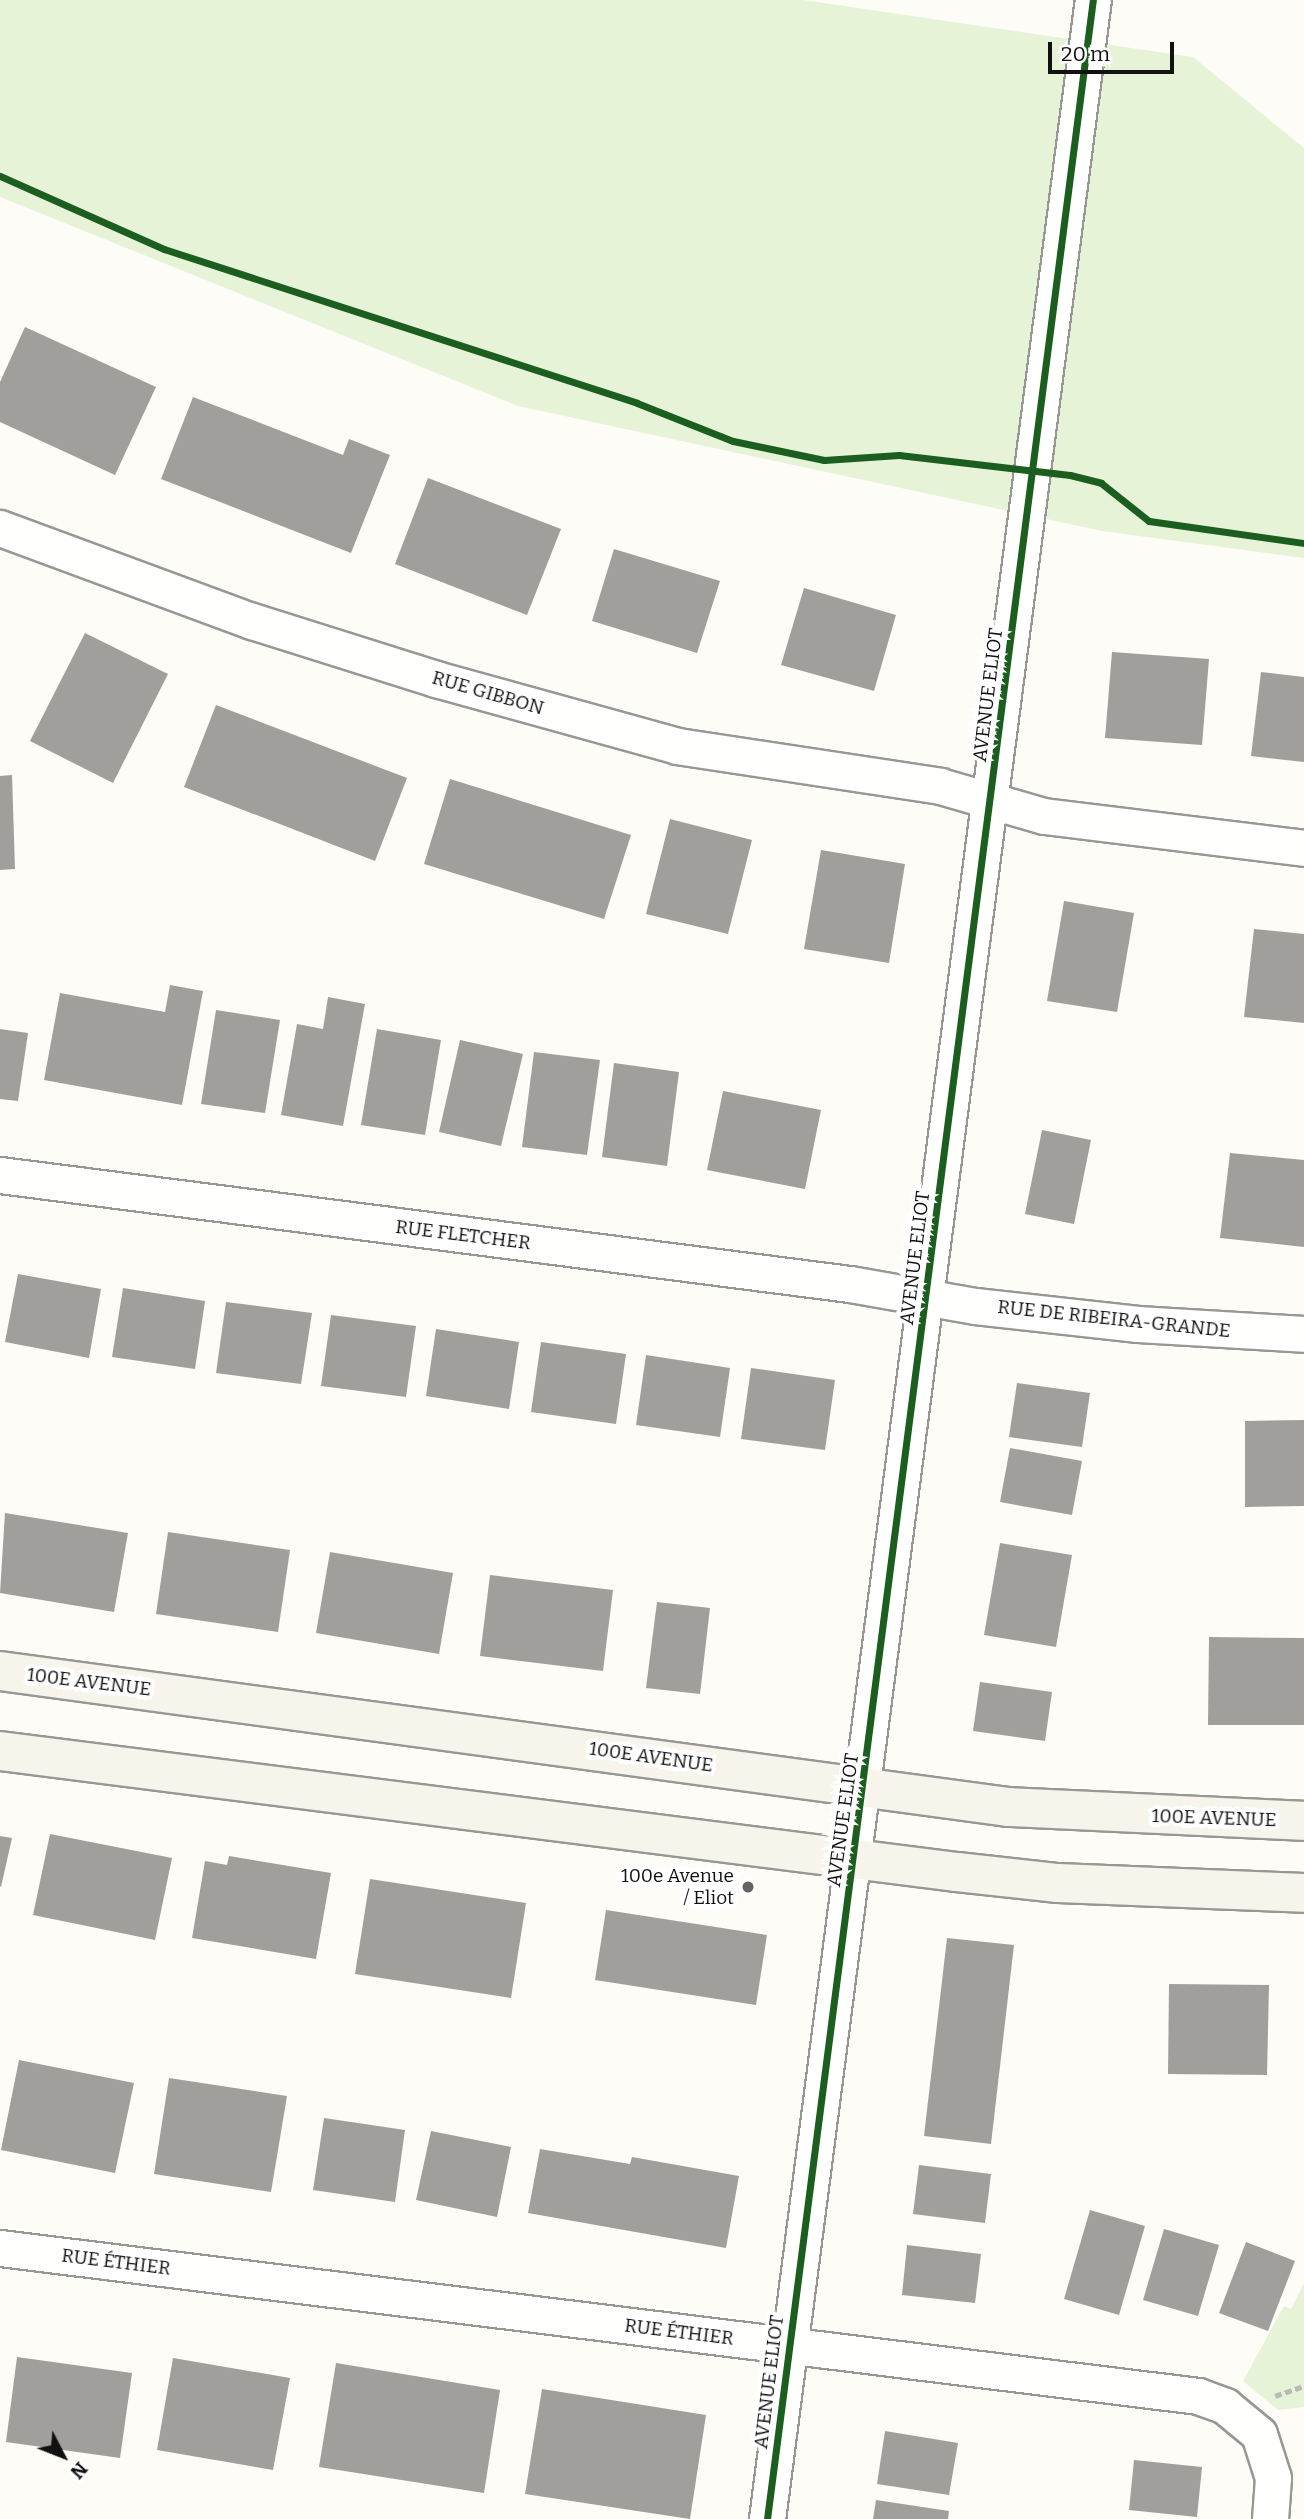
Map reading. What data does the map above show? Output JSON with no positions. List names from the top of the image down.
{
  "streets": {
    "street": [
      "RUE GIBBON",
      "AVENUE ELIOT",
      "RUE FLETCHER",
      "RUE DE RIBEIRA-GRANDE",
      "100E AVENUE",
      "RUE ÉTHIER"
    ]
  },
  "crossings": [
    ["RUE GIBBON", "AVENUE ELIOT"],
    ["AVENUE ELIOT", "RUE FLETCHER"],
    ["AVENUE ELIOT", "RUE DE RIBEIRA-GRANDE"],
    ["AVENUE ELIOT", "100E AVENUE"],
    ["AVENUE ELIOT", "RUE ÉTHIER"],
    ["RUE FLETCHER", "RUE DE RIBEIRA-GRANDE"]
  ],
  "places": ["100e Avenue / Eliot"],
  "scale_bar": "20 m",
  "north": "bottom right"
}
